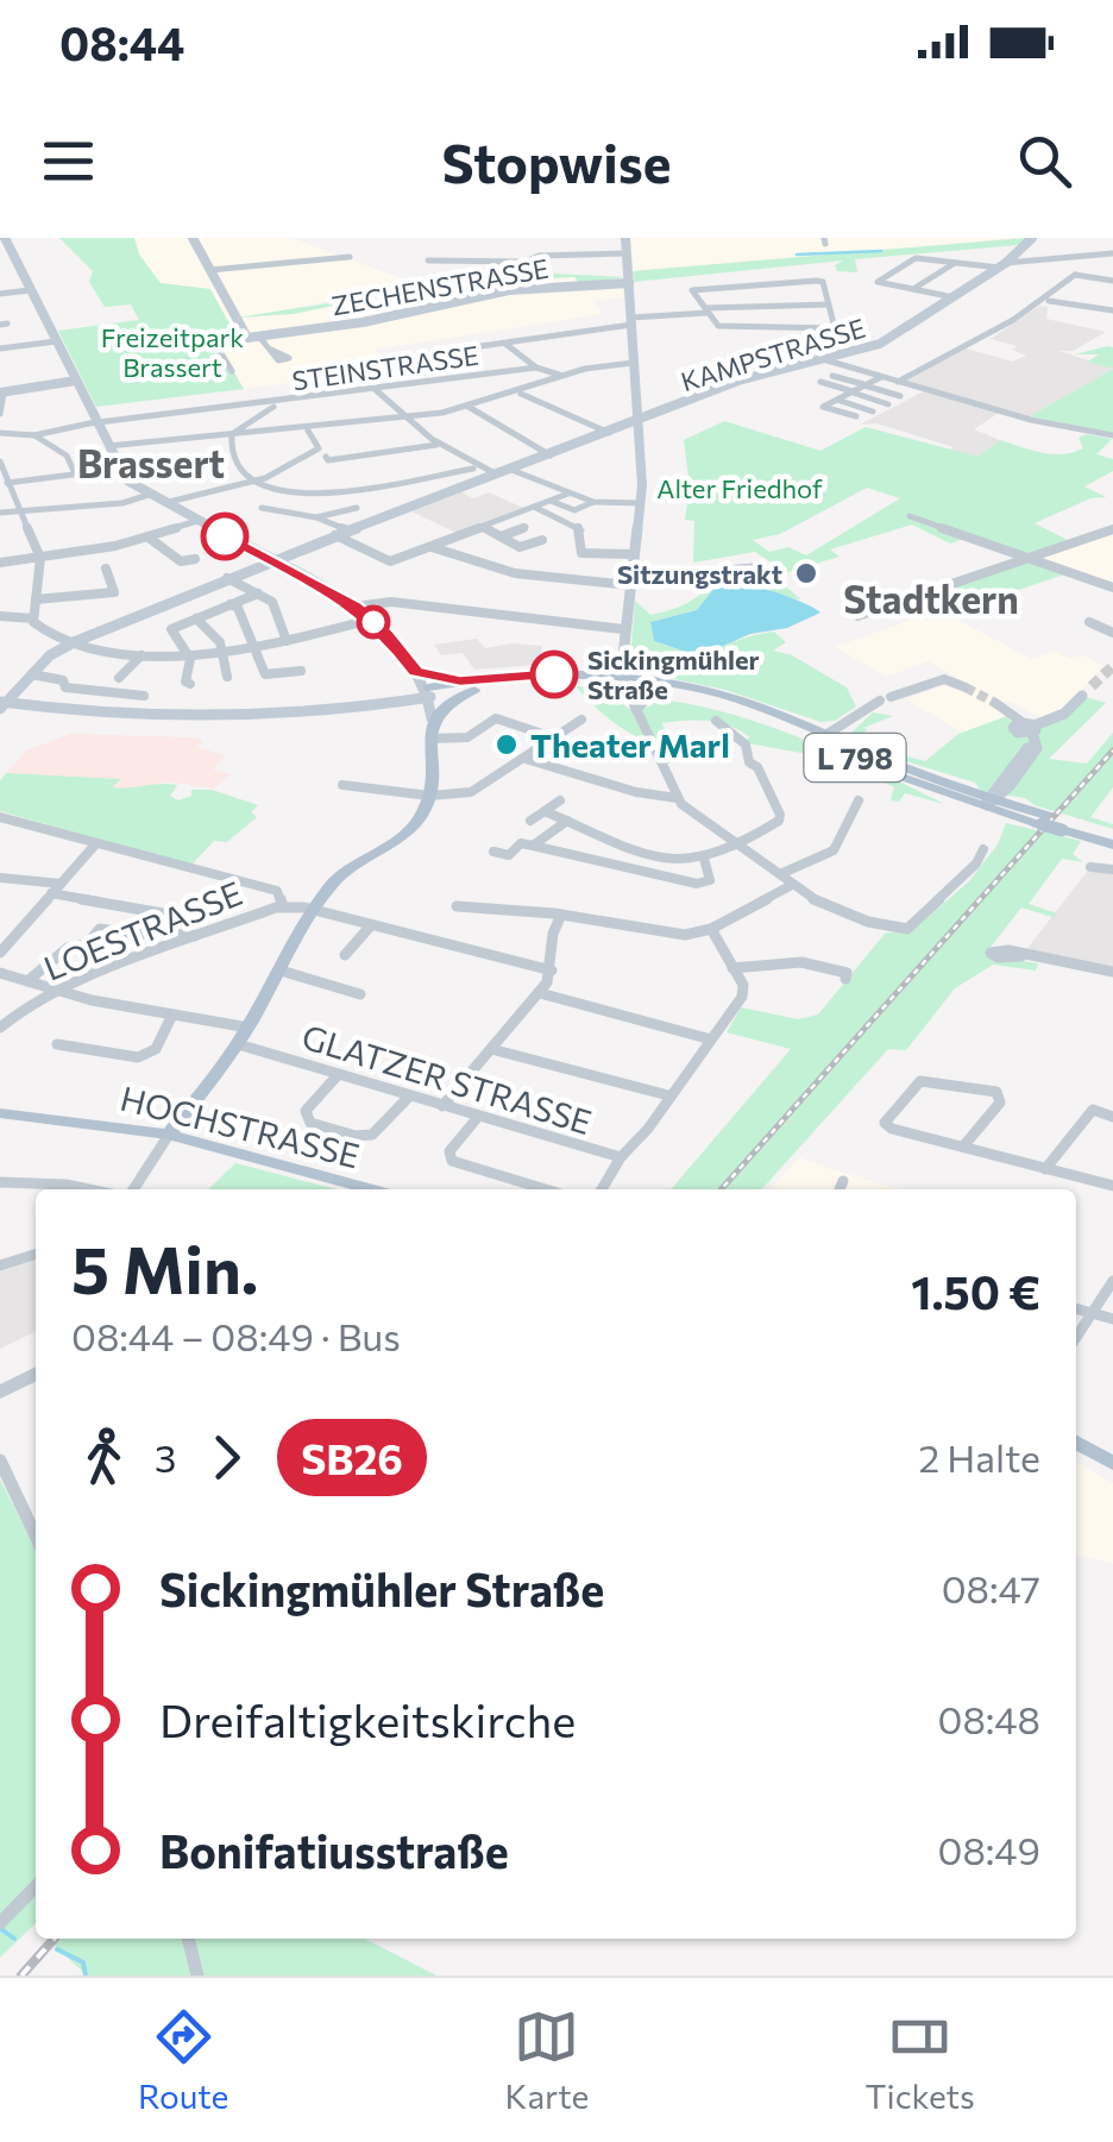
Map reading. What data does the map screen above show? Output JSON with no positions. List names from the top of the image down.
{
  "streets": {
    "main road": ["L 798", "HOCHSTRASSE"],
    "street": [
      "ZECHENSTRASSE",
      "KAMPSTRASSE",
      "STEINSTRASSE",
      "LOESTRASSE",
      "GLATZER STRASSE"
    ]
  },
  "districts": ["Brassert", "Stadtkern"],
  "parks": ["Freizeitpark Brassert", "Alter Friedhof"],
  "places": ["Sitzungstrakt", "Sickingmühler Straße", "Theater Marl"],
  "lines": ["bus line SB26"],
  "page": {
    "status": "08:44",
    "header": "Stopwise",
    "heading": ["5 Min.", "08:44 – 08:49 · Bus", "1.50 €"],
    "legs": ["3", "SB26", "2 Halte"],
    "list": [
      {
        "name": "Sickingmühler Straße",
        "value": "08:47"
      },
      {
        "name": "Dreifaltigkeitskirche",
        "value": "08:48"
      },
      {
        "name": "Bonifatiusstraße",
        "value": "08:49"
      }
    ],
    "tabs": ["Route", "Karte", "Tickets"]
  }
}
